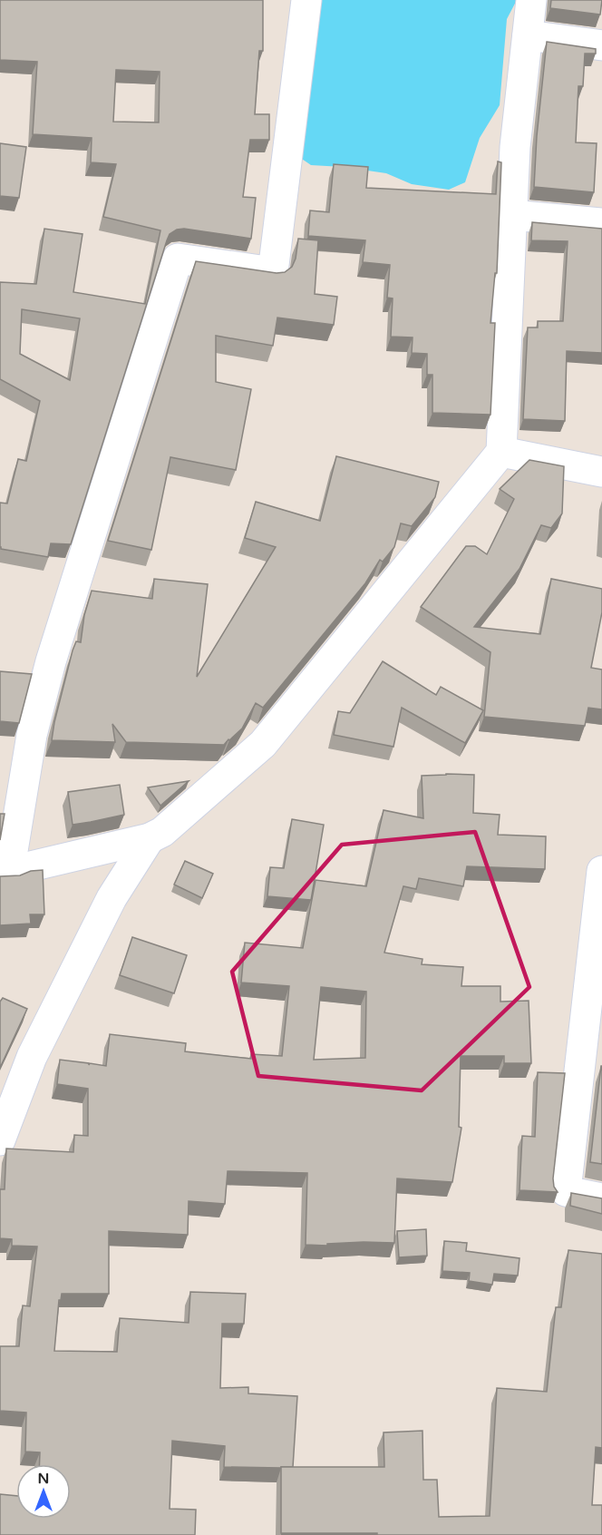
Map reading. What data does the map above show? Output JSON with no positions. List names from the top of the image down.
{
  "north": "top"
}
